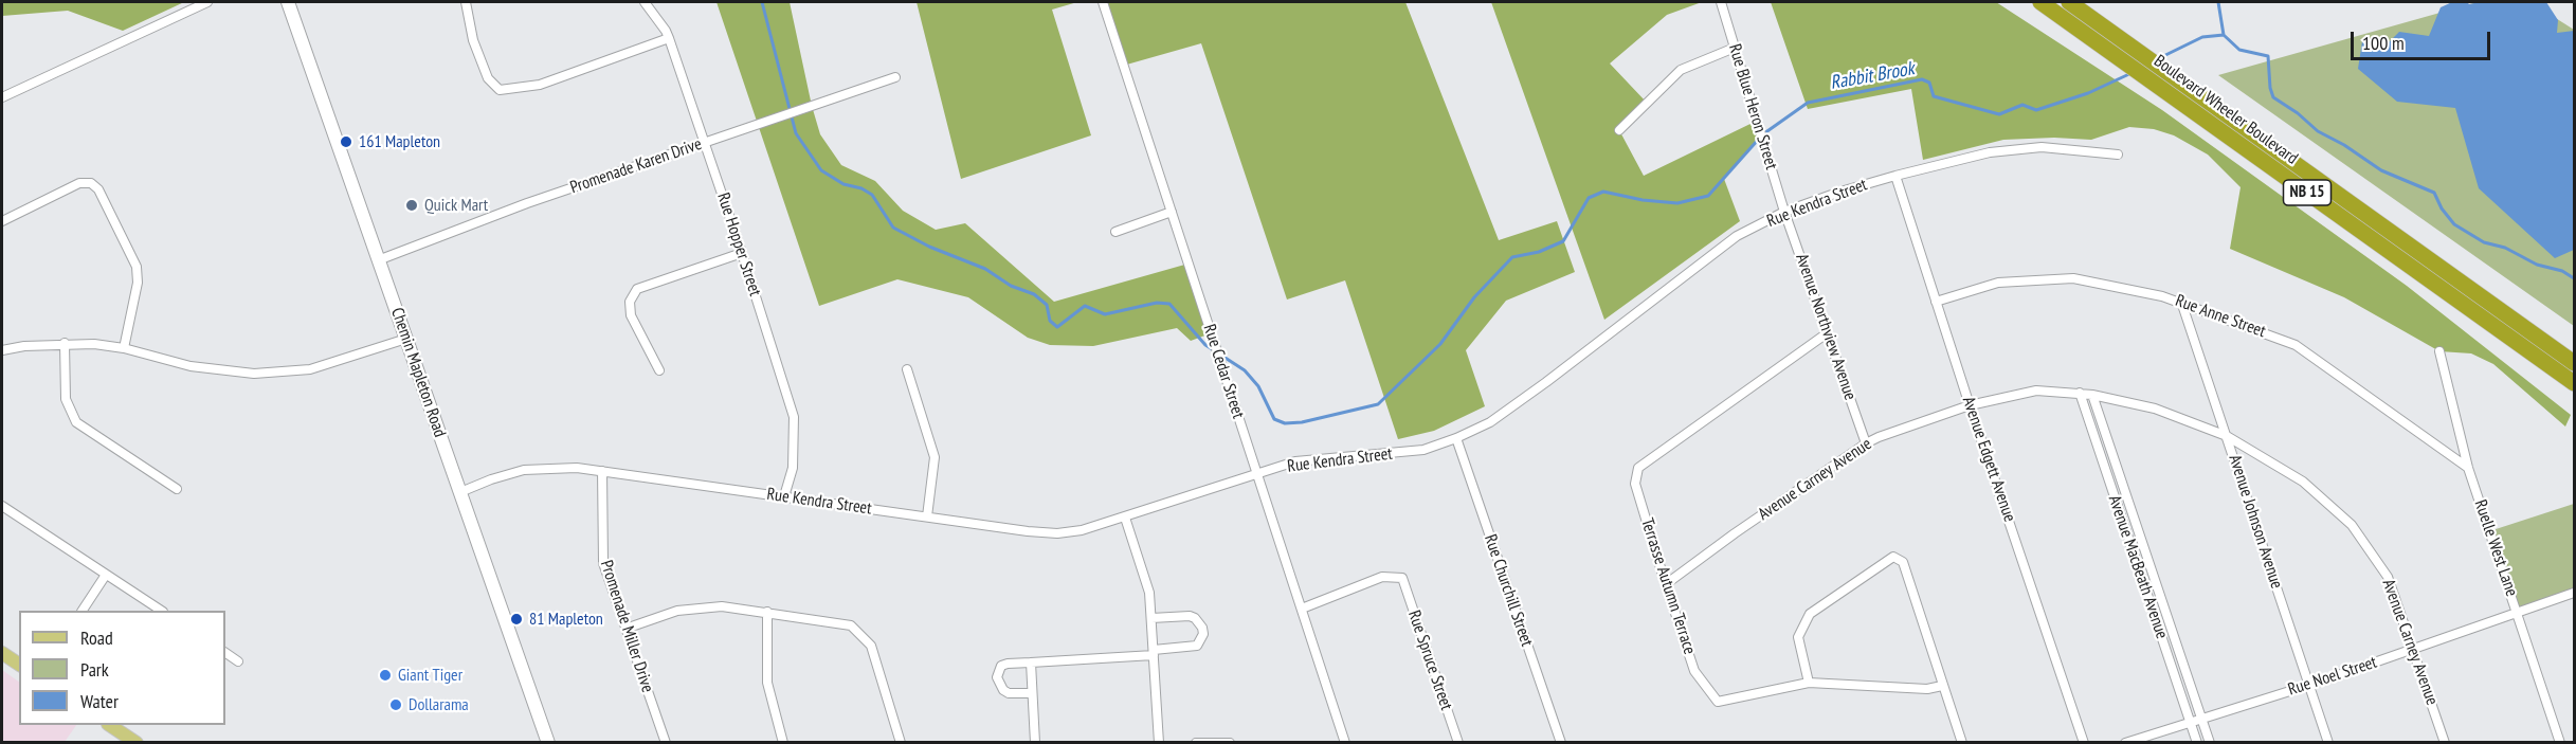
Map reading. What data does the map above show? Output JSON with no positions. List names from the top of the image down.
{
  "streets": {
    "highway": ["Boulevard Wheeler Boulevard", "NB 15"],
    "main road": ["Chemin Mapleton Road"],
    "street": [
      "Rue Blue Heron Street",
      "Promenade Karen Drive",
      "Rue Kendra Street",
      "Rue Hopper Street",
      "Rue Anne Street",
      "Avenue Northview Avenue",
      "Rue Cedar Street",
      "Avenue Edgett Avenue",
      "Avenue Carney Avenue",
      "Avenue Johnson Avenue",
      "Ruelle West Lane",
      "Avenue MacBeath Avenue",
      "Terrasse Autumn Terrace",
      "Rue Churchill Street",
      "Promenade Miller Drive",
      "Rue Spruce Street",
      "Rue Noel Street"
    ]
  },
  "crossings": [
    ["Rue Blue Heron Street", "Rue Kendra Street"],
    ["Rue Blue Heron Street", "Avenue Northview Avenue"],
    ["Promenade Karen Drive", "Rue Hopper Street"],
    ["Promenade Karen Drive", "Chemin Mapleton Road"],
    ["Rue Kendra Street", "Rue Hopper Street"],
    ["Rue Kendra Street", "Avenue Northview Avenue"],
    ["Rue Kendra Street", "Rue Cedar Street"],
    ["Rue Kendra Street", "Chemin Mapleton Road"],
    ["Rue Kendra Street", "Avenue Edgett Avenue"],
    ["Rue Kendra Street", "Rue Churchill Street"],
    ["Rue Kendra Street", "Promenade Miller Drive"],
    ["Rue Anne Street", "Avenue Edgett Avenue"],
    ["Rue Anne Street", "Avenue Johnson Avenue"],
    ["Rue Anne Street", "Ruelle West Lane"],
    ["Avenue Northview Avenue", "Avenue Carney Avenue"],
    ["Avenue Northview Avenue", "Terrasse Autumn Terrace"],
    ["Rue Cedar Street", "Rue Spruce Street"],
    ["Avenue Edgett Avenue", "Avenue Carney Avenue"],
    ["Avenue Carney Avenue", "Avenue Johnson Avenue"],
    ["Avenue Carney Avenue", "Avenue MacBeath Avenue"],
    ["Avenue Carney Avenue", "Terrasse Autumn Terrace"],
    ["Avenue Carney Avenue", "Rue Noel Street"],
    ["Avenue Johnson Avenue", "Rue Noel Street"],
    ["Ruelle West Lane", "Rue Noel Street"],
    ["Avenue MacBeath Avenue", "Rue Noel Street"]
  ],
  "water": ["Rabbit Brook"],
  "places": [
    "161 Mapleton",
    "Quick Mart",
    "81 Mapleton",
    "Giant Tiger",
    "Dollarama"
  ],
  "legend": ["Road", "Park", "Water"],
  "scale_bar": "100 m"
}
